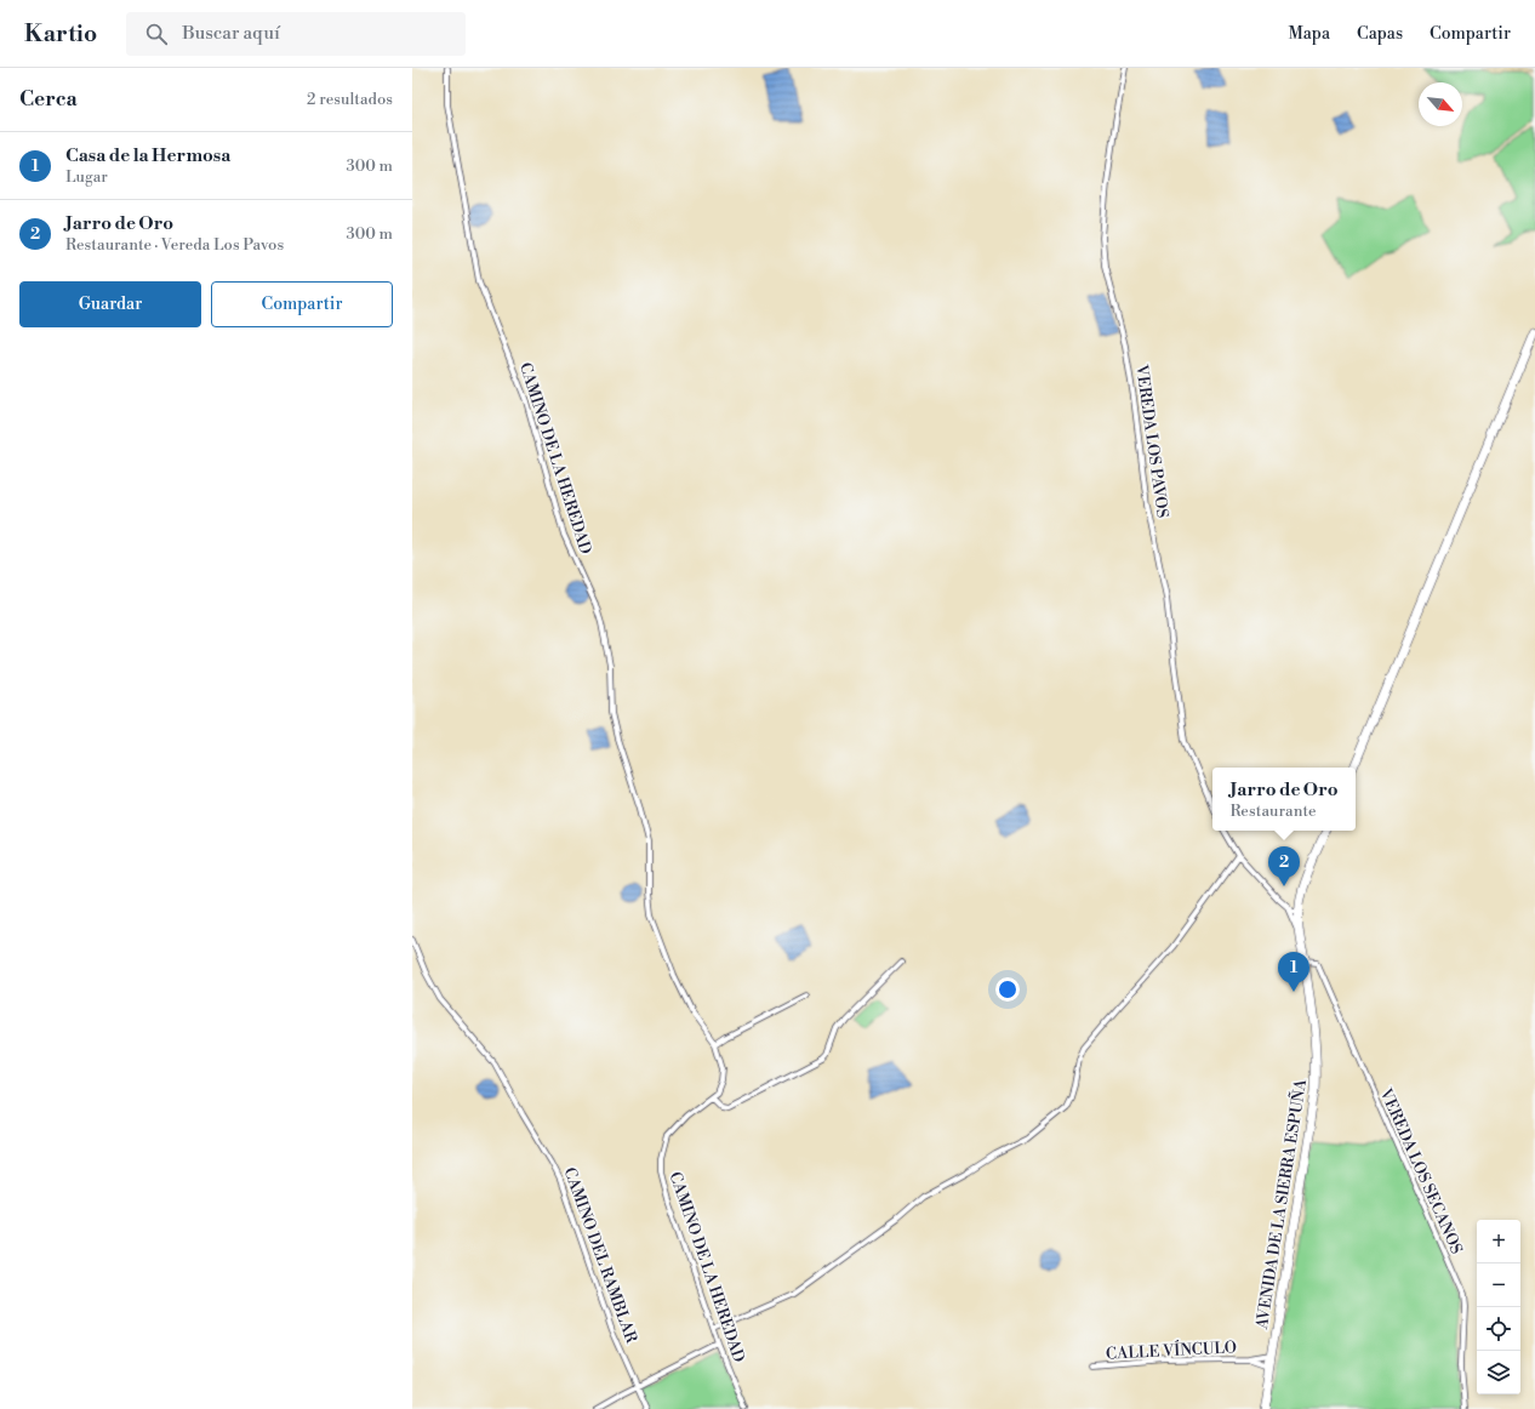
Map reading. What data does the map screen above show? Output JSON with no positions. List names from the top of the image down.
{
  "streets": {
    "main road": ["AVENIDA DE LA SIERRA ESPUÑA"],
    "street": [
      "VEREDA LOS PAVOS",
      "CAMINO DE LA HEREDAD",
      "VEREDA LOS SECANOS",
      "CAMINO DEL RAMBLAR",
      "CALLE VÍNCULO"
    ]
  },
  "crossings": [
    ["VEREDA LOS SECANOS", "AVENIDA DE LA SIERRA ESPUÑA"],
    ["AVENIDA DE LA SIERRA ESPUÑA", "CALLE VÍNCULO"]
  ],
  "north": "bottom right",
  "page": {
    "header": "Kartio",
    "search": "Buscar aquí",
    "nav": ["Mapa", "Capas", "Compartir"],
    "heading": ["Cerca", "2 resultados"],
    "list": [
      {
        "mark": "1",
        "name": "Casa de la Hermosa",
        "note": "Lugar",
        "value": "300 m"
      },
      {
        "mark": "2",
        "name": "Jarro de Oro",
        "note": "Restaurante · Vereda Los Pavos",
        "value": "300 m"
      }
    ],
    "buttons": ["Guardar", "Compartir"],
    "popup": ["Jarro de Oro", "Restaurante"],
    "pins": ["2", "1"],
    "map_buttons": ["+", "−"]
  }
}
